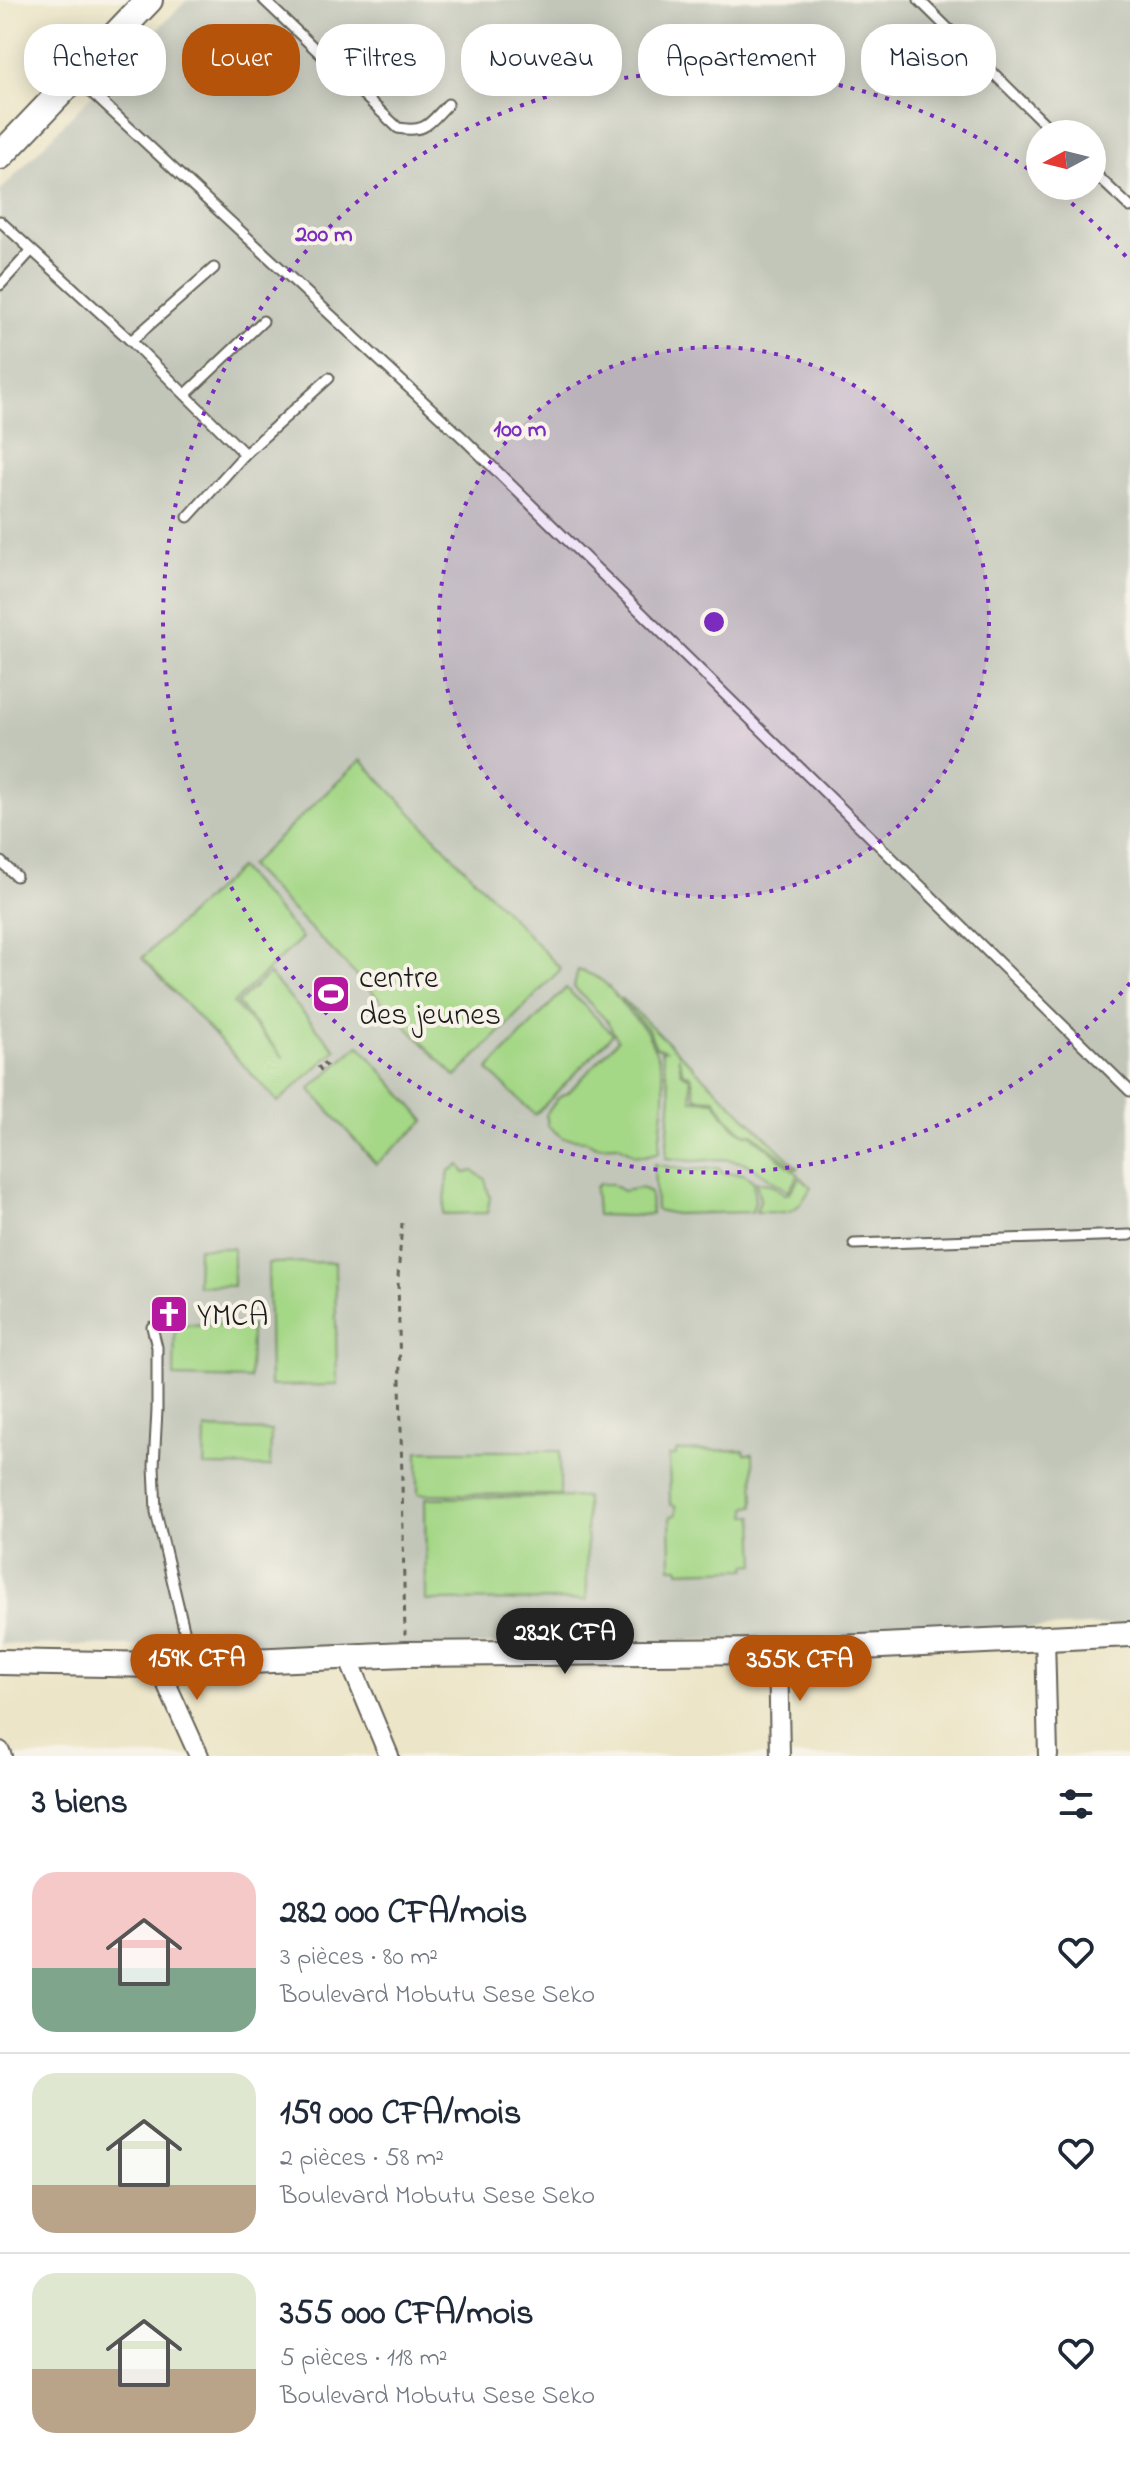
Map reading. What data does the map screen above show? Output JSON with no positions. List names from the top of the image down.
{
  "places": {
    "sports": ["centre des jeunes"],
    "church": ["YMCA"]
  },
  "north": "left",
  "page": {
    "chip": [
      "Acheter",
      "Louer",
      "Filtres",
      "Nouveau",
      "Appartement",
      "Maison"
    ],
    "price": ["282K CFA", "159K CFA", "355K CFA"],
    "heading": "3 biens",
    "list": [
      {
        "name": "282 000 CFA/mois",
        "note": "3 pièces · 80 m² · Boulevard Mobutu Sese Seko"
      },
      {
        "name": "159 000 CFA/mois",
        "note": "2 pièces · 58 m² · Boulevard Mobutu Sese Seko"
      },
      {
        "name": "355 000 CFA/mois",
        "note": "5 pièces · 118 m² · Boulevard Mobutu Sese Seko"
      }
    ]
  },
  "rings": ["200 m", "100 m"]
}
